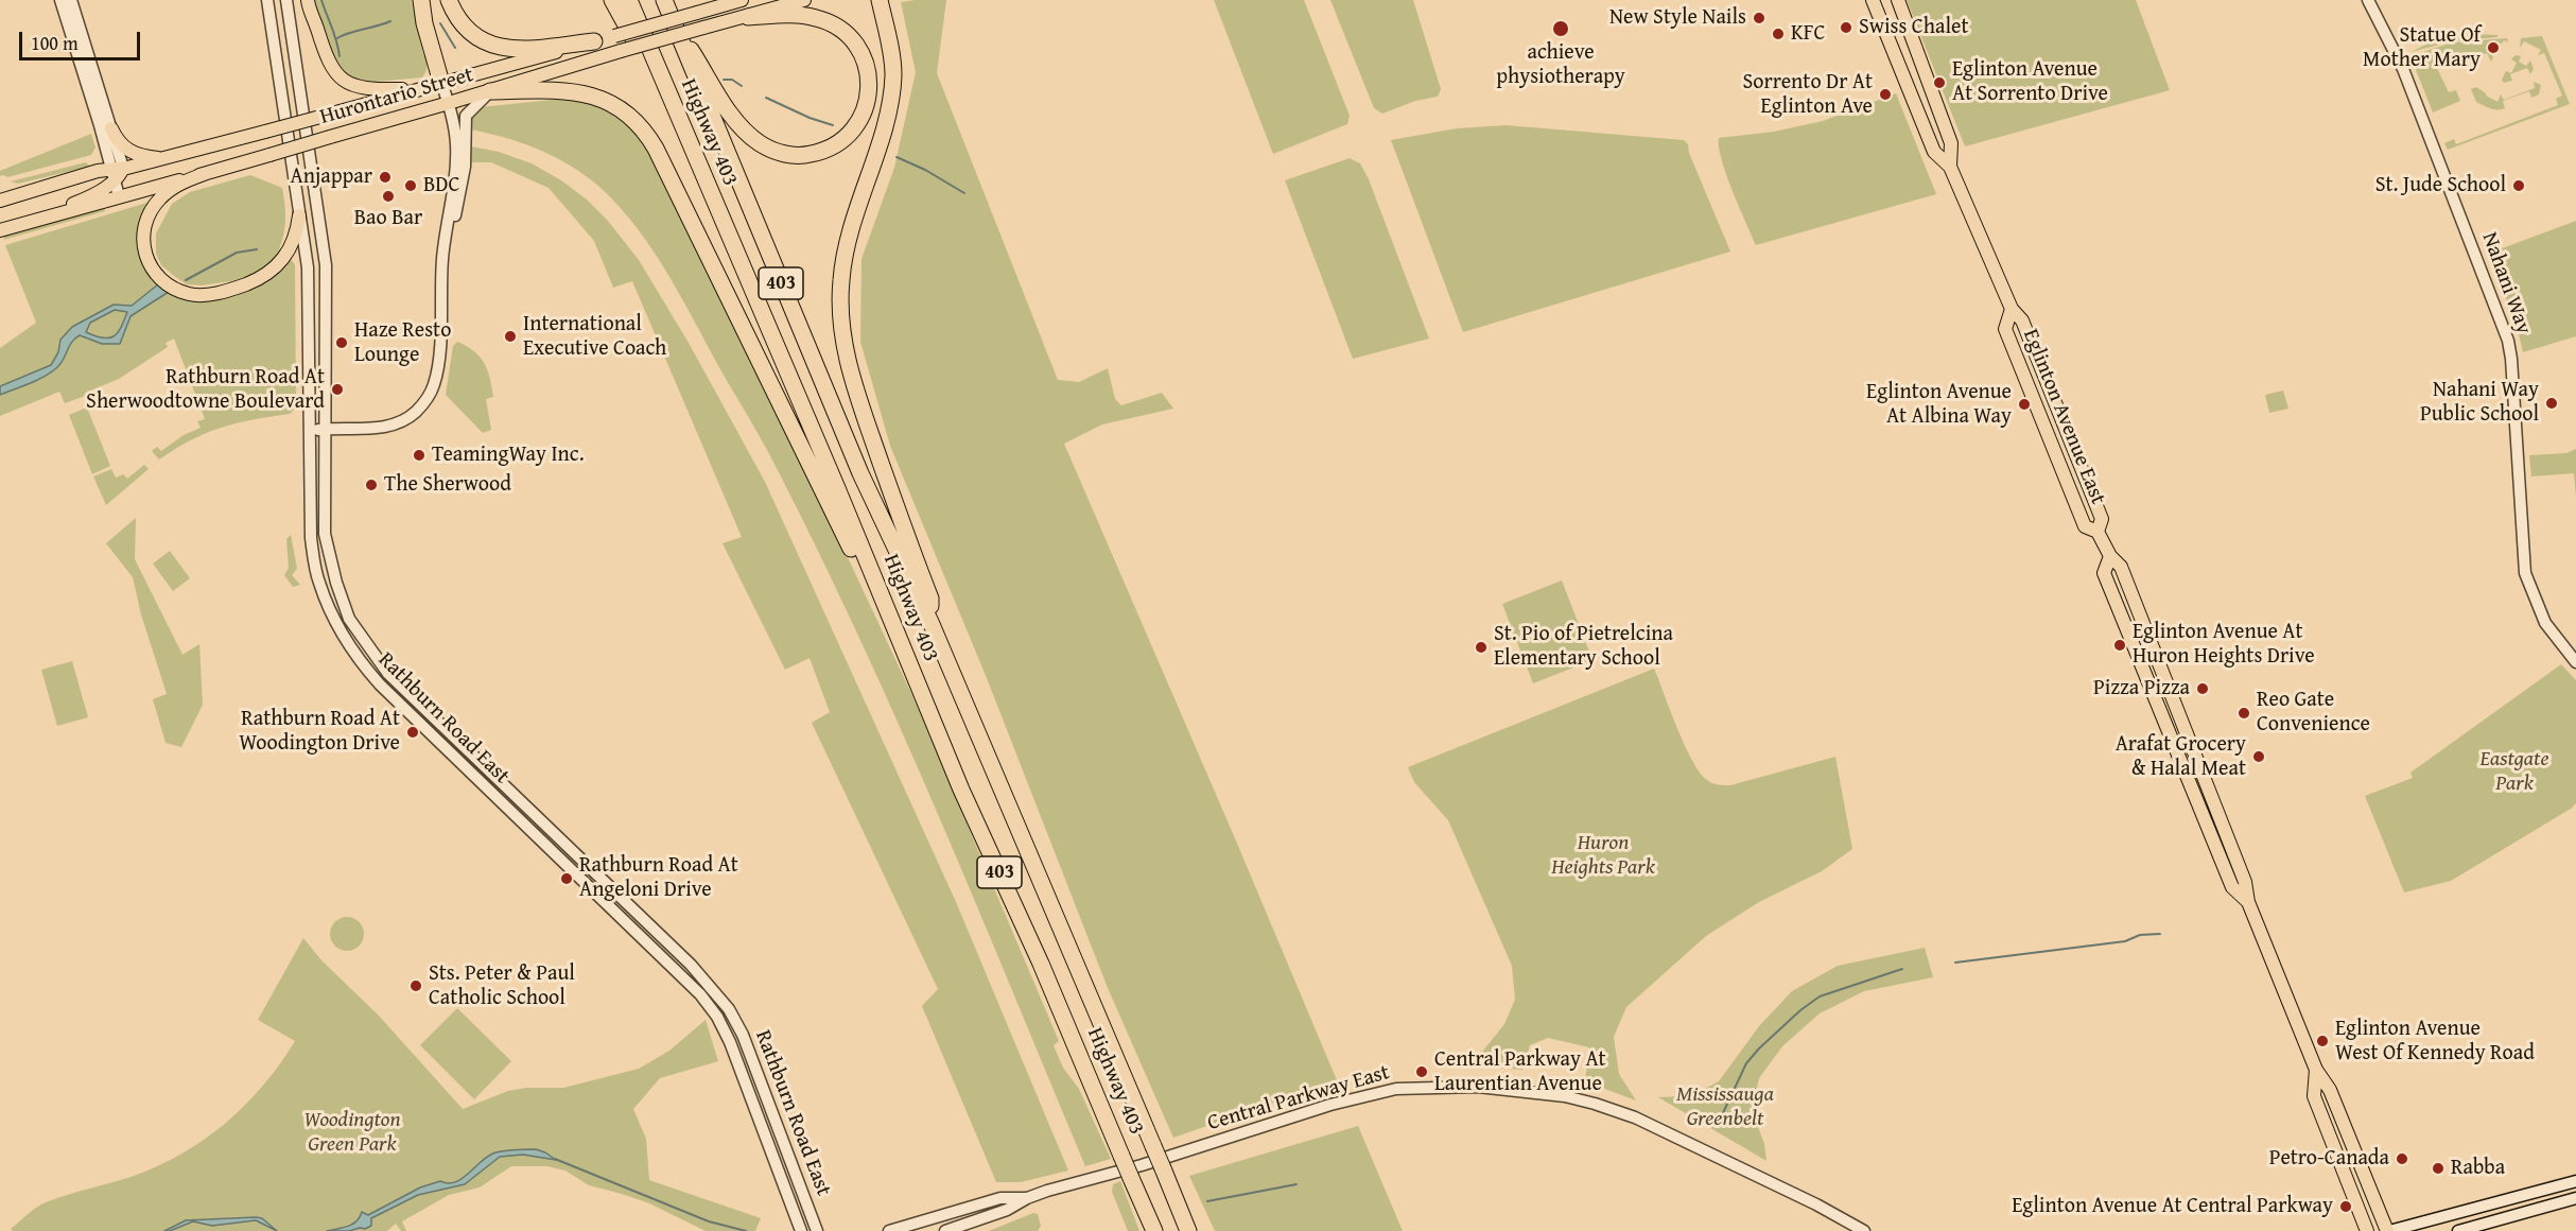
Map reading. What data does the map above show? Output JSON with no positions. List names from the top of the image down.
{
  "streets": {
    "highway": ["Highway 403", "403"],
    "main road": ["Hurontario Street", "Eglinton Avenue East"],
    "street": ["Nahani Way", "Rathburn Road East", "Central Parkway East"]
  },
  "parks": [
    "Eastgate Park",
    "Huron Heights Park",
    "Mississauga Greenbelt",
    "Woodington Green Park"
  ],
  "places": [
    "New Style Nails",
    "Swiss Chalet",
    "achieve physiotherapy",
    "KFC",
    "Statue Of Mother Mary",
    "Eglinton Avenue At Sorrento Drive",
    "Sorrento Dr At Eglinton Ave",
    "Anjappar",
    "BDC",
    "St. Jude School",
    "Bao Bar",
    "International Executive Coach",
    "Haze Resto Lounge",
    "Rathburn Road At Sherwoodtowne Boulevard",
    "Nahani Way Public School",
    "Eglinton Avenue At Albina Way",
    "TeamingWay Inc.",
    "The Sherwood",
    "Eglinton Avenue At Huron Heights Drive",
    "St. Pio of Pietrelcina Elementary School",
    "Pizza Pizza",
    "Reo Gate Convenience",
    "Rathburn Road At Woodington Drive",
    "Arafat Grocery & Halal Meat",
    "Rathburn Road At Angeloni Drive",
    "Sts. Peter & Paul Catholic School",
    "Eglinton Avenue West Of Kennedy Road",
    "Central Parkway At Laurentian Avenue",
    "Petro-Canada",
    "Rabba",
    "Eglinton Avenue At Central Parkway"
  ],
  "scale_bar": "100 m"
}
